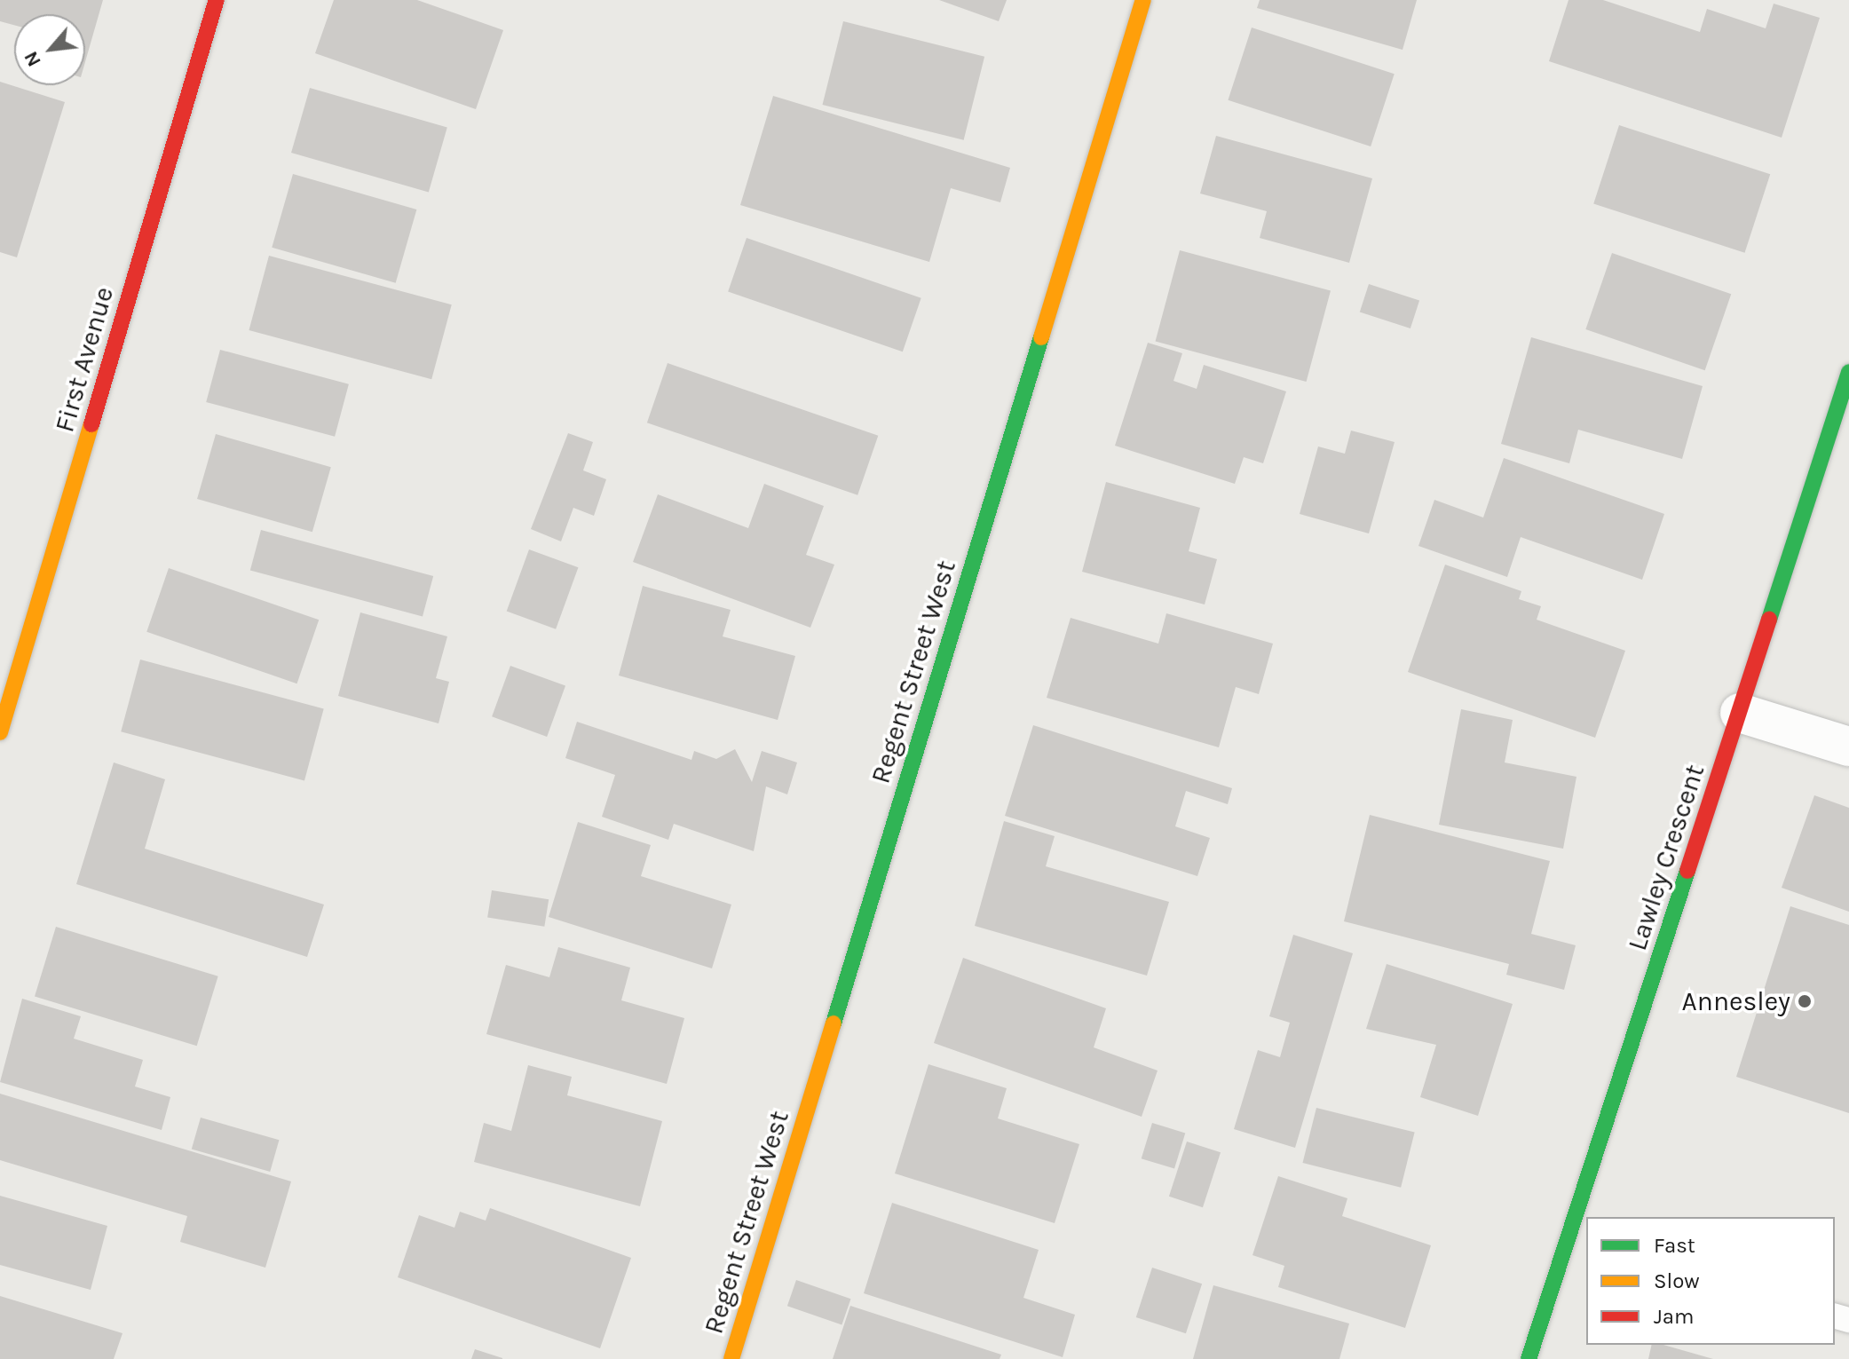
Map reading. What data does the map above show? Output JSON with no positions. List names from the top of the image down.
{
  "streets": {
    "street": ["First Avenue", "Regent Street West", "Lawley Crescent"]
  },
  "places": ["Annesley"],
  "legend": ["Fast", "Slow", "Jam"],
  "north": "bottom left"
}
